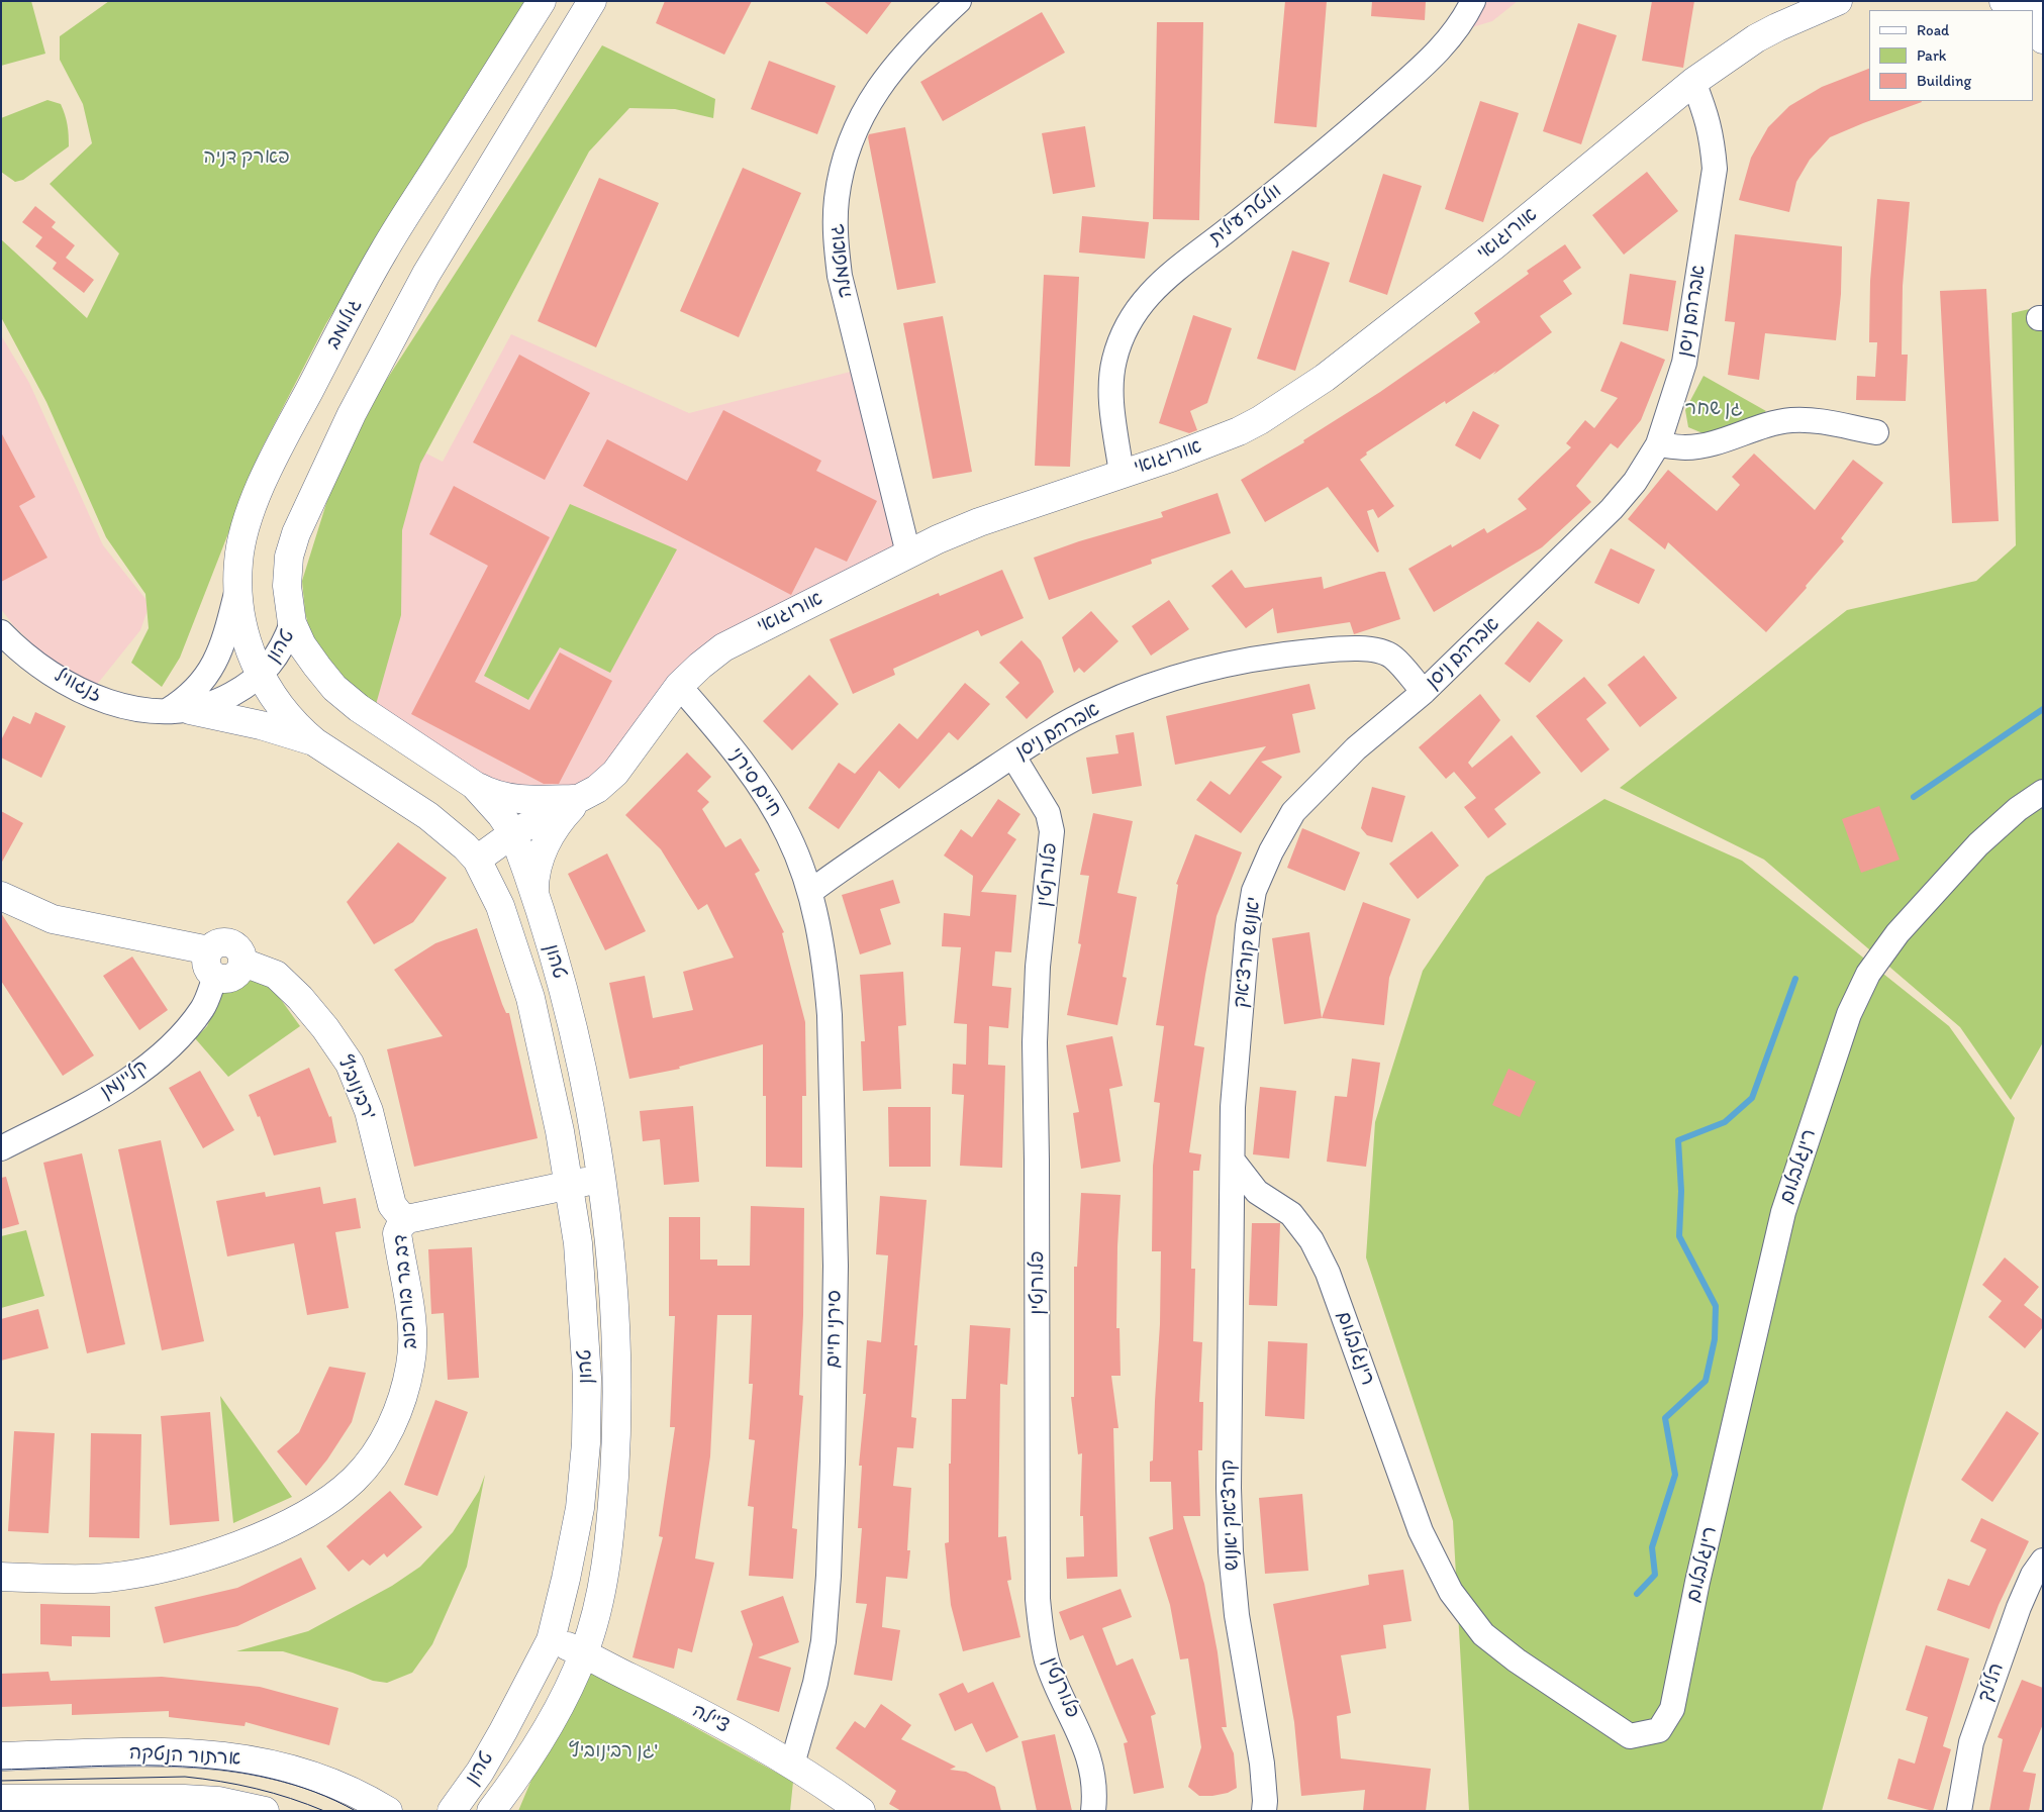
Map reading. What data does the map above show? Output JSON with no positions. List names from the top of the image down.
{
  "streets": {
    "main road": [
      "אורוגואי",
      "גולומב",
      "טהון",
      "רבינוביץ'",
      "דב בר בורוכוב",
      "צ'ילה",
      "ארתור הנטקה"
    ],
    "street": [
      "וולטה עילית",
      "גואטמלה",
      "אברהם ניסן",
      "זנגוויל",
      "חיים סירני",
      "פלורנטין",
      "יאנוש קורצ'אק",
      "קליינמן",
      "רינגלבלום",
      "סירני חיים",
      "קורצ'אק יאנוש",
      "הלילך"
    ]
  },
  "crossings": [
    ["וולטה עילית", "אורוגואי"],
    ["אורוגואי", "גואטמלה"],
    ["אורוגואי", "אברהם ניסן"],
    ["אורוגואי", "טהון"],
    ["אורוגואי", "חיים סירני"],
    ["אברהם ניסן", "חיים סירני"],
    ["אברהם ניסן", "פלורנטין"],
    ["אברהם ניסן", "יאנוש קורצ'אק"],
    ["אברהם ניסן", "סירני חיים"],
    ["גולומב", "טהון"],
    ["גולומב", "זנגוויל"],
    ["טהון", "זנגוויל"],
    ["טהון", "דב בר בורוכוב"],
    ["טהון", "צ'ילה"],
    ["חיים סירני", "סירני חיים"],
    ["יאנוש קורצ'אק", "רינגלבלום"],
    ["יאנוש קורצ'אק", "קורצ'אק יאנוש"],
    ["קליינמן", "רבינוביץ'"],
    ["רבינוביץ'", "דב בר בורוכוב"],
    ["סירני חיים", "צ'ילה"]
  ],
  "parks": ["פארק דניה", "גן שחר", "גן רבינוביץ'"],
  "legend": ["Road", "Park", "Building"]
}
